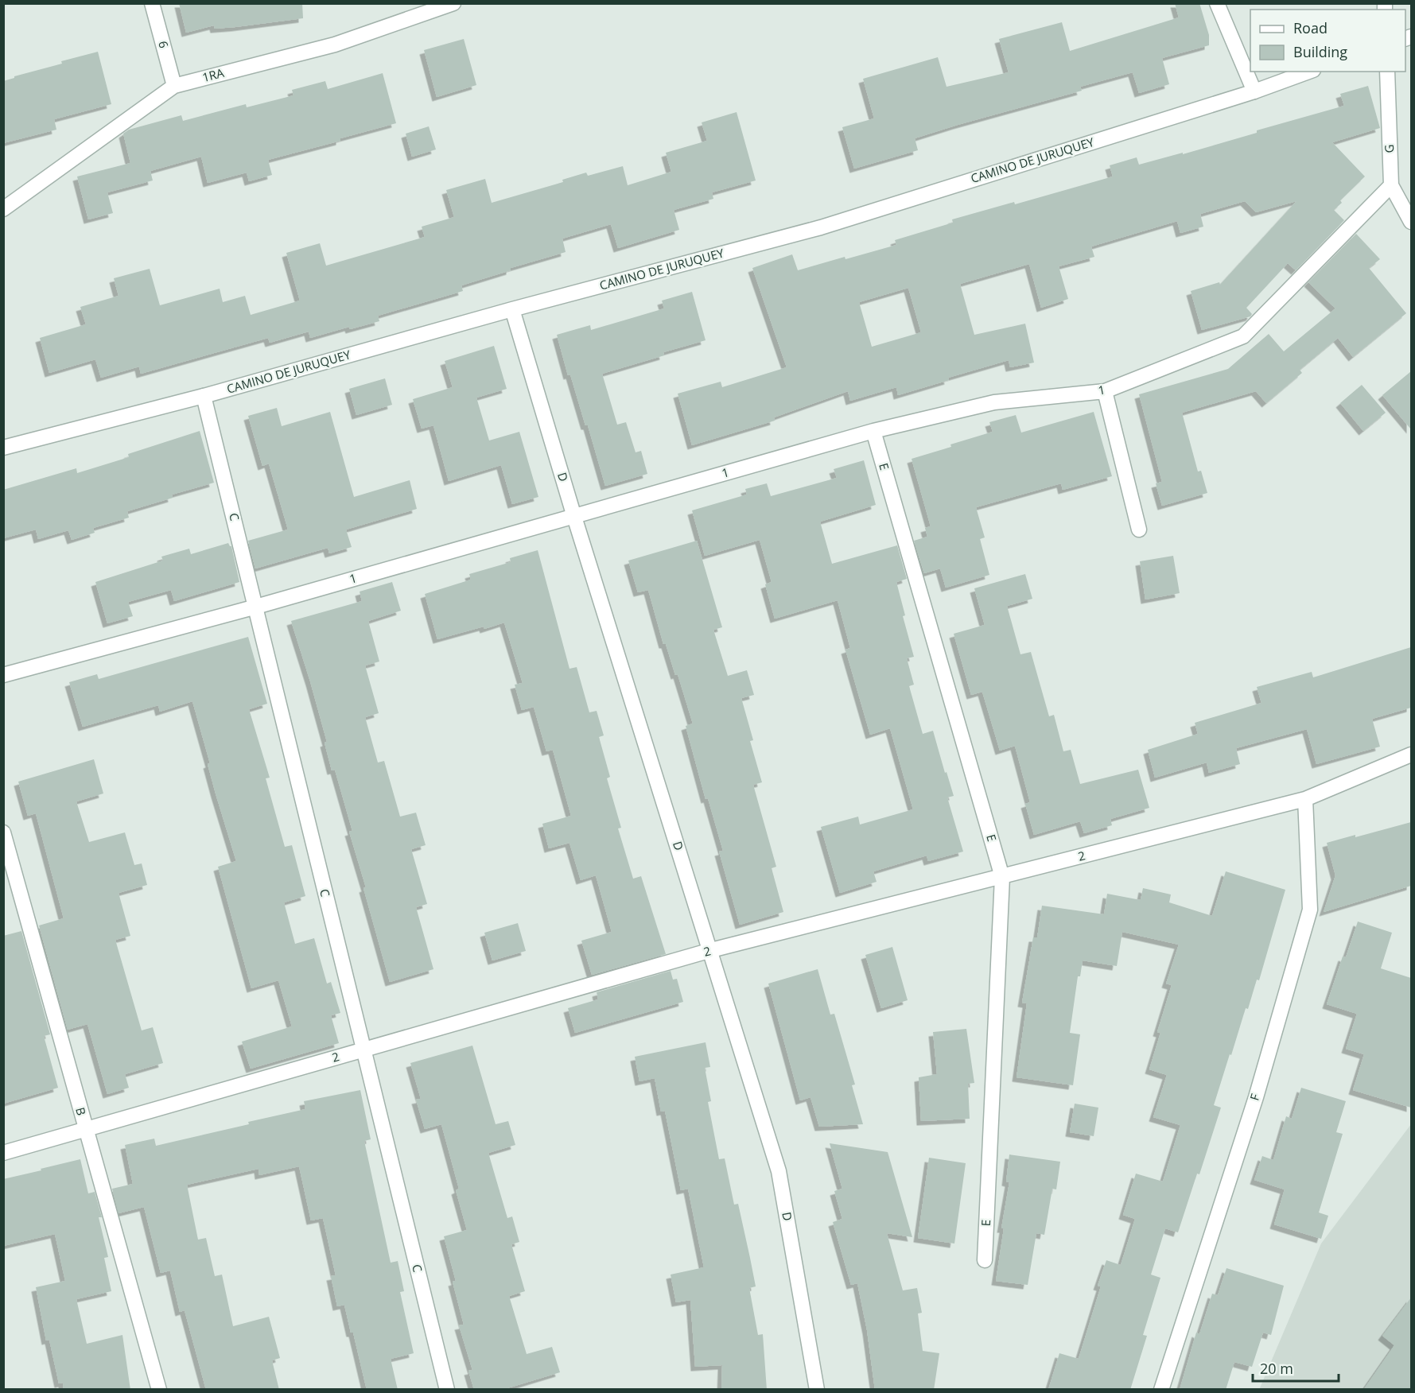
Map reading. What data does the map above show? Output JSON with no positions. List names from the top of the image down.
{
  "streets": {
    "street": [
      "6",
      "1RA",
      "G",
      "CAMINO DE JURUQUEY",
      "1",
      "E",
      "D",
      "C",
      "2",
      "F",
      "B"
    ]
  },
  "crossings": [
    ["6", "1RA"],
    ["G", "1"],
    ["CAMINO DE JURUQUEY", "D"],
    ["CAMINO DE JURUQUEY", "C"],
    ["1", "E"],
    ["1", "D"],
    ["1", "C"],
    ["E", "2"],
    ["D", "2"],
    ["C", "2"],
    ["2", "F"],
    ["2", "B"]
  ],
  "legend": ["Road", "Building"],
  "scale_bar": "20 m"
}
